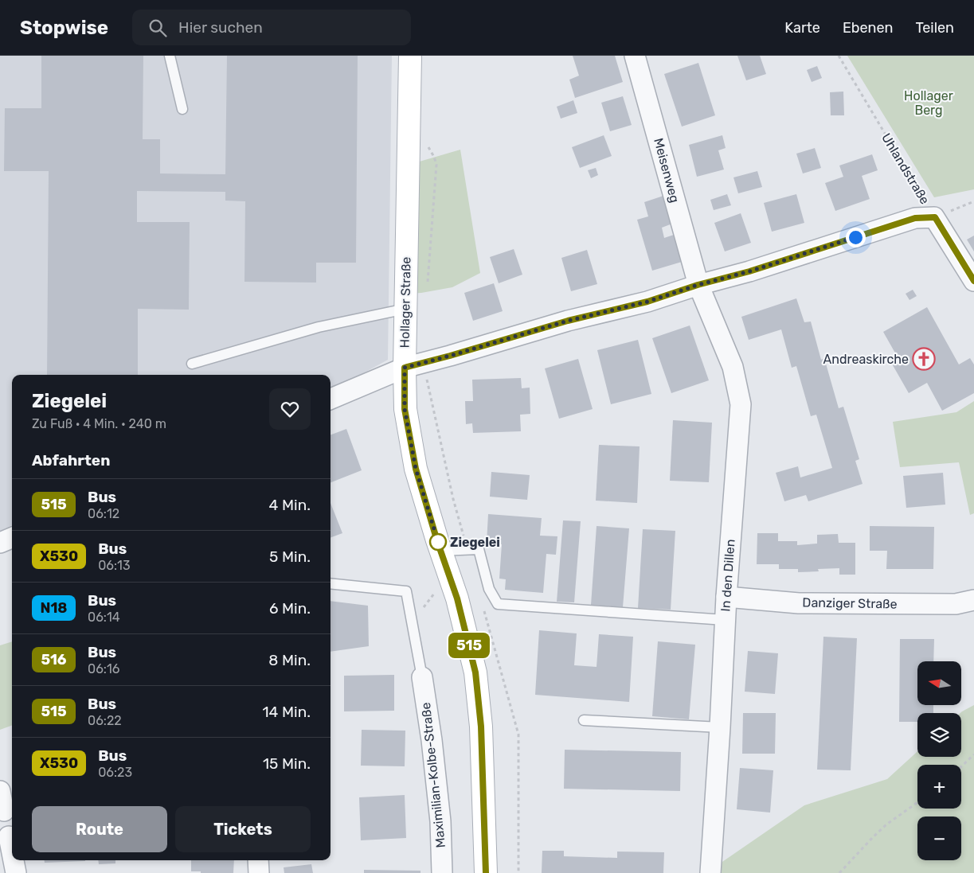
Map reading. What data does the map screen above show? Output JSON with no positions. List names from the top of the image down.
{
  "streets": {
    "main road": ["Hollager Straße"],
    "street": [
      "Uhlandstraße",
      "Meisenweg",
      "In den Dillen",
      "Danziger Straße",
      "Maximilian-Kolbe-Straße"
    ]
  },
  "crossings": [
    ["Meisenweg", "In den Dillen"],
    ["In den Dillen", "Danziger Straße"]
  ],
  "parks": ["Hollager Berg"],
  "places": {
    "church": ["Andreaskirche"],
    "other": ["Ziegelei"]
  },
  "lines": ["bus line 515"],
  "north": "left",
  "page": {
    "header": "Stopwise",
    "search": "Hier suchen",
    "nav": ["Karte", "Ebenen", "Teilen"],
    "on_map": "515",
    "heading": [
      ["Ziegelei", "Zu Fuß · 4 Min. · 240 m"],
      "Abfahrten"
    ],
    "list": [
      {
        "mark": "515",
        "name": "Bus",
        "note": "06:12",
        "value": "4 Min."
      },
      {
        "mark": "X530",
        "name": "Bus",
        "note": "06:13",
        "value": "5 Min."
      },
      {
        "mark": "N18",
        "name": "Bus",
        "note": "06:14",
        "value": "6 Min."
      },
      {
        "mark": "516",
        "name": "Bus",
        "note": "06:16",
        "value": "8 Min."
      },
      {
        "mark": "515",
        "name": "Bus",
        "note": "06:22",
        "value": "14 Min."
      },
      {
        "mark": "X530",
        "name": "Bus",
        "note": "06:23",
        "value": "15 Min."
      }
    ],
    "map_buttons": ["+", "−"],
    "buttons": ["Route", "Tickets"]
  }
}
